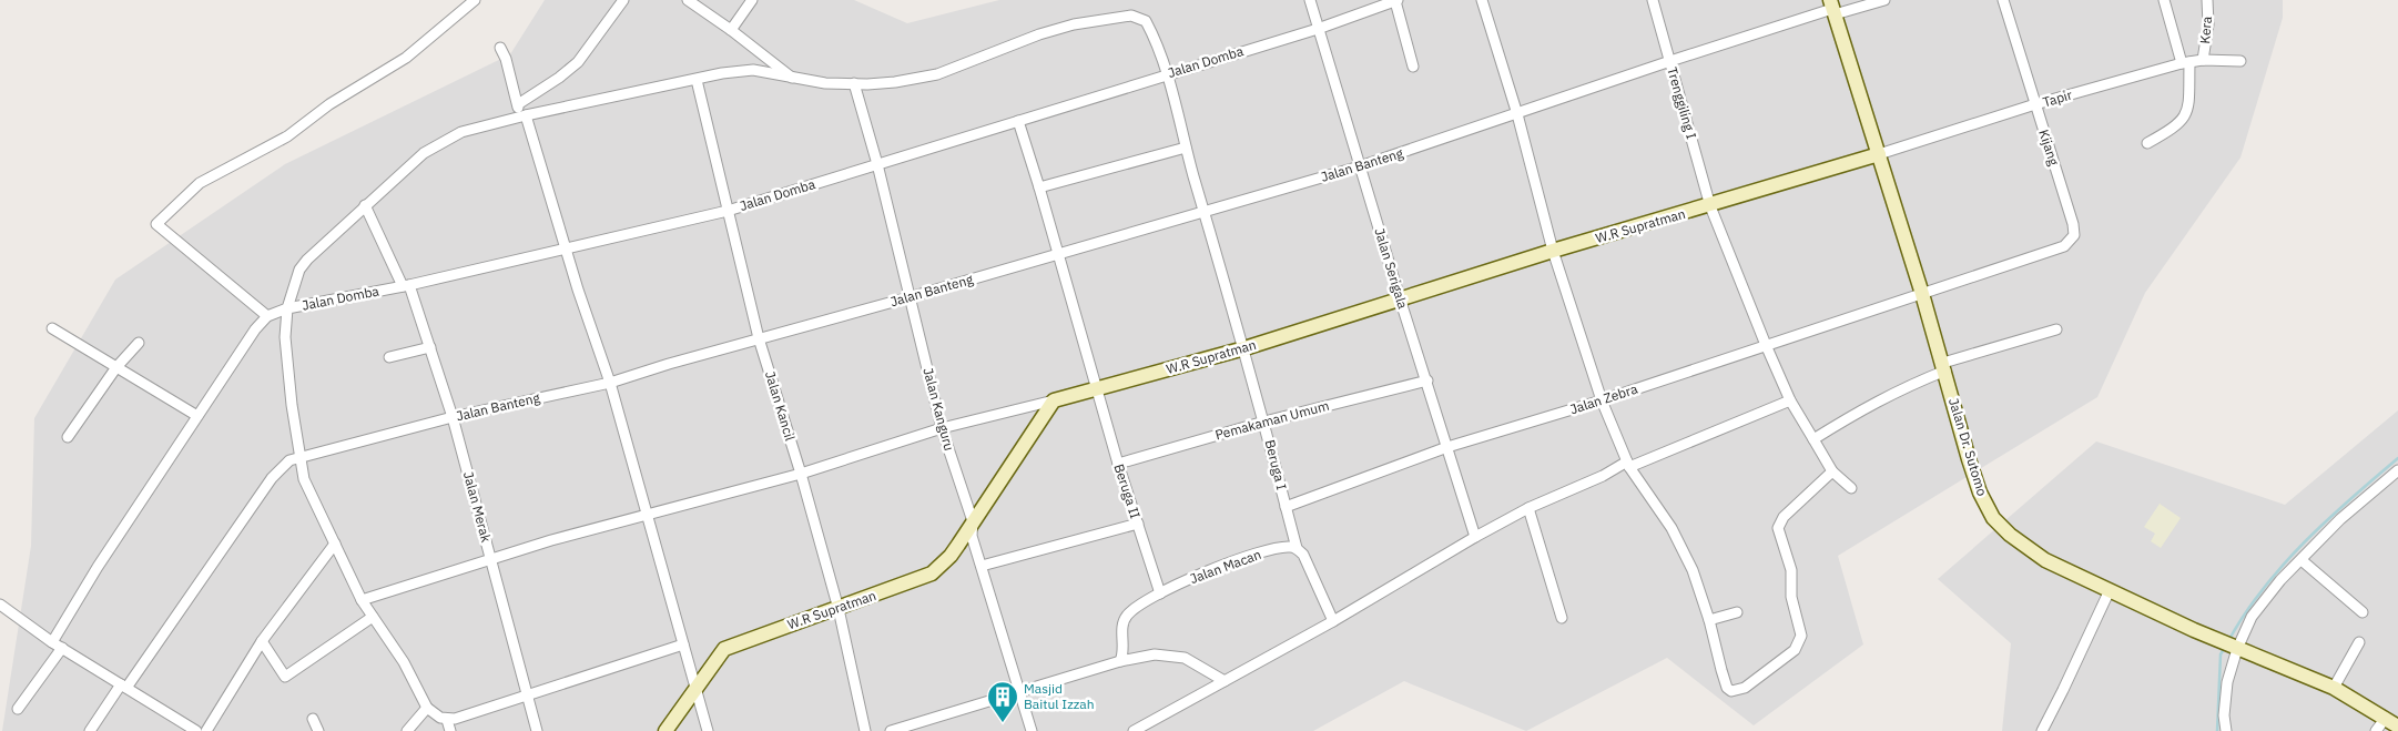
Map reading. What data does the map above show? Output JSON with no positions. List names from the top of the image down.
{
  "streets": {
    "street": [
      "Kera",
      "Jalan Domba",
      "Tapir",
      "Trenggiling I",
      "Kijang",
      "Jalan Banteng",
      "W.R Supratman",
      "Jalan Serigala",
      "Jalan Zebra",
      "Jalan Kancil",
      "Jalan Kanguru",
      "Pemakaman Umum",
      "Jalan Dr. Sutomo",
      "Beruga I",
      "Beruga II",
      "Jalan Merak",
      "Jalan Macan"
    ]
  },
  "crossings": [
    ["Kera", "Tapir"],
    ["Jalan Domba", "Jalan Banteng"],
    ["Jalan Domba", "Jalan Serigala"],
    ["Jalan Domba", "Jalan Kancil"],
    ["Jalan Domba", "Jalan Kanguru"],
    ["Jalan Domba", "Beruga I"],
    ["Jalan Domba", "Beruga II"],
    ["Jalan Domba", "Jalan Merak"],
    ["Tapir", "Kijang"],
    ["Tapir", "W.R Supratman"],
    ["Tapir", "Jalan Dr. Sutomo"],
    ["Trenggiling I", "Jalan Banteng"],
    ["Trenggiling I", "W.R Supratman"],
    ["Trenggiling I", "Jalan Zebra"],
    ["Kijang", "Jalan Zebra"],
    ["Jalan Banteng", "Jalan Serigala"],
    ["Jalan Banteng", "Jalan Kancil"],
    ["Jalan Banteng", "Jalan Kanguru"],
    ["Jalan Banteng", "Jalan Dr. Sutomo"],
    ["Jalan Banteng", "Beruga I"],
    ["Jalan Banteng", "Beruga II"],
    ["Jalan Banteng", "Jalan Merak"],
    ["W.R Supratman", "Jalan Serigala"],
    ["W.R Supratman", "Jalan Kancil"],
    ["W.R Supratman", "Jalan Kanguru"],
    ["W.R Supratman", "Jalan Dr. Sutomo"],
    ["W.R Supratman", "Beruga I"],
    ["W.R Supratman", "Beruga II"],
    ["Jalan Serigala", "Jalan Zebra"],
    ["Jalan Serigala", "Pemakaman Umum"],
    ["Jalan Zebra", "Jalan Dr. Sutomo"],
    ["Jalan Zebra", "Beruga I"],
    ["Jalan Kancil", "Beruga I"],
    ["Jalan Kanguru", "Beruga I"],
    ["Pemakaman Umum", "Beruga I"],
    ["Pemakaman Umum", "Beruga II"],
    ["Beruga I", "Jalan Merak"],
    ["Beruga I", "Jalan Macan"],
    ["Beruga II", "Jalan Macan"]
  ],
  "places": {
    "building": ["Masjid Baitul Izzah"]
  }
}
